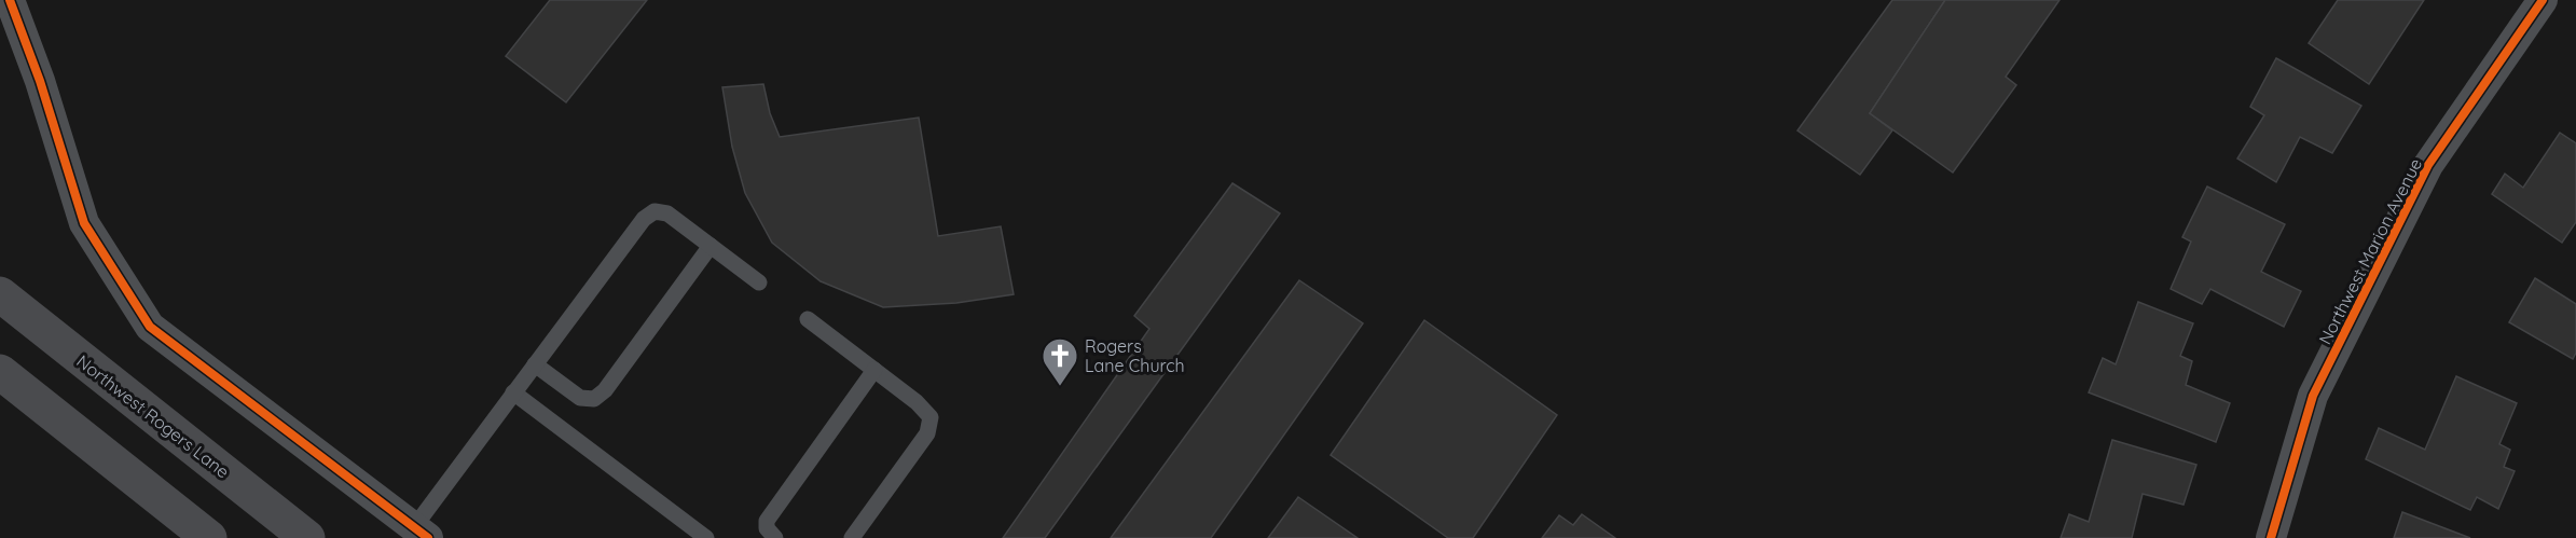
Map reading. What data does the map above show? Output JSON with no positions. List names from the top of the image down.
{
  "streets": {
    "highway": ["Northwest Rogers Lane"],
    "street": ["Northwest Marion Avenue"]
  },
  "places": {
    "church": ["Rogers Lane Church"]
  }
}
